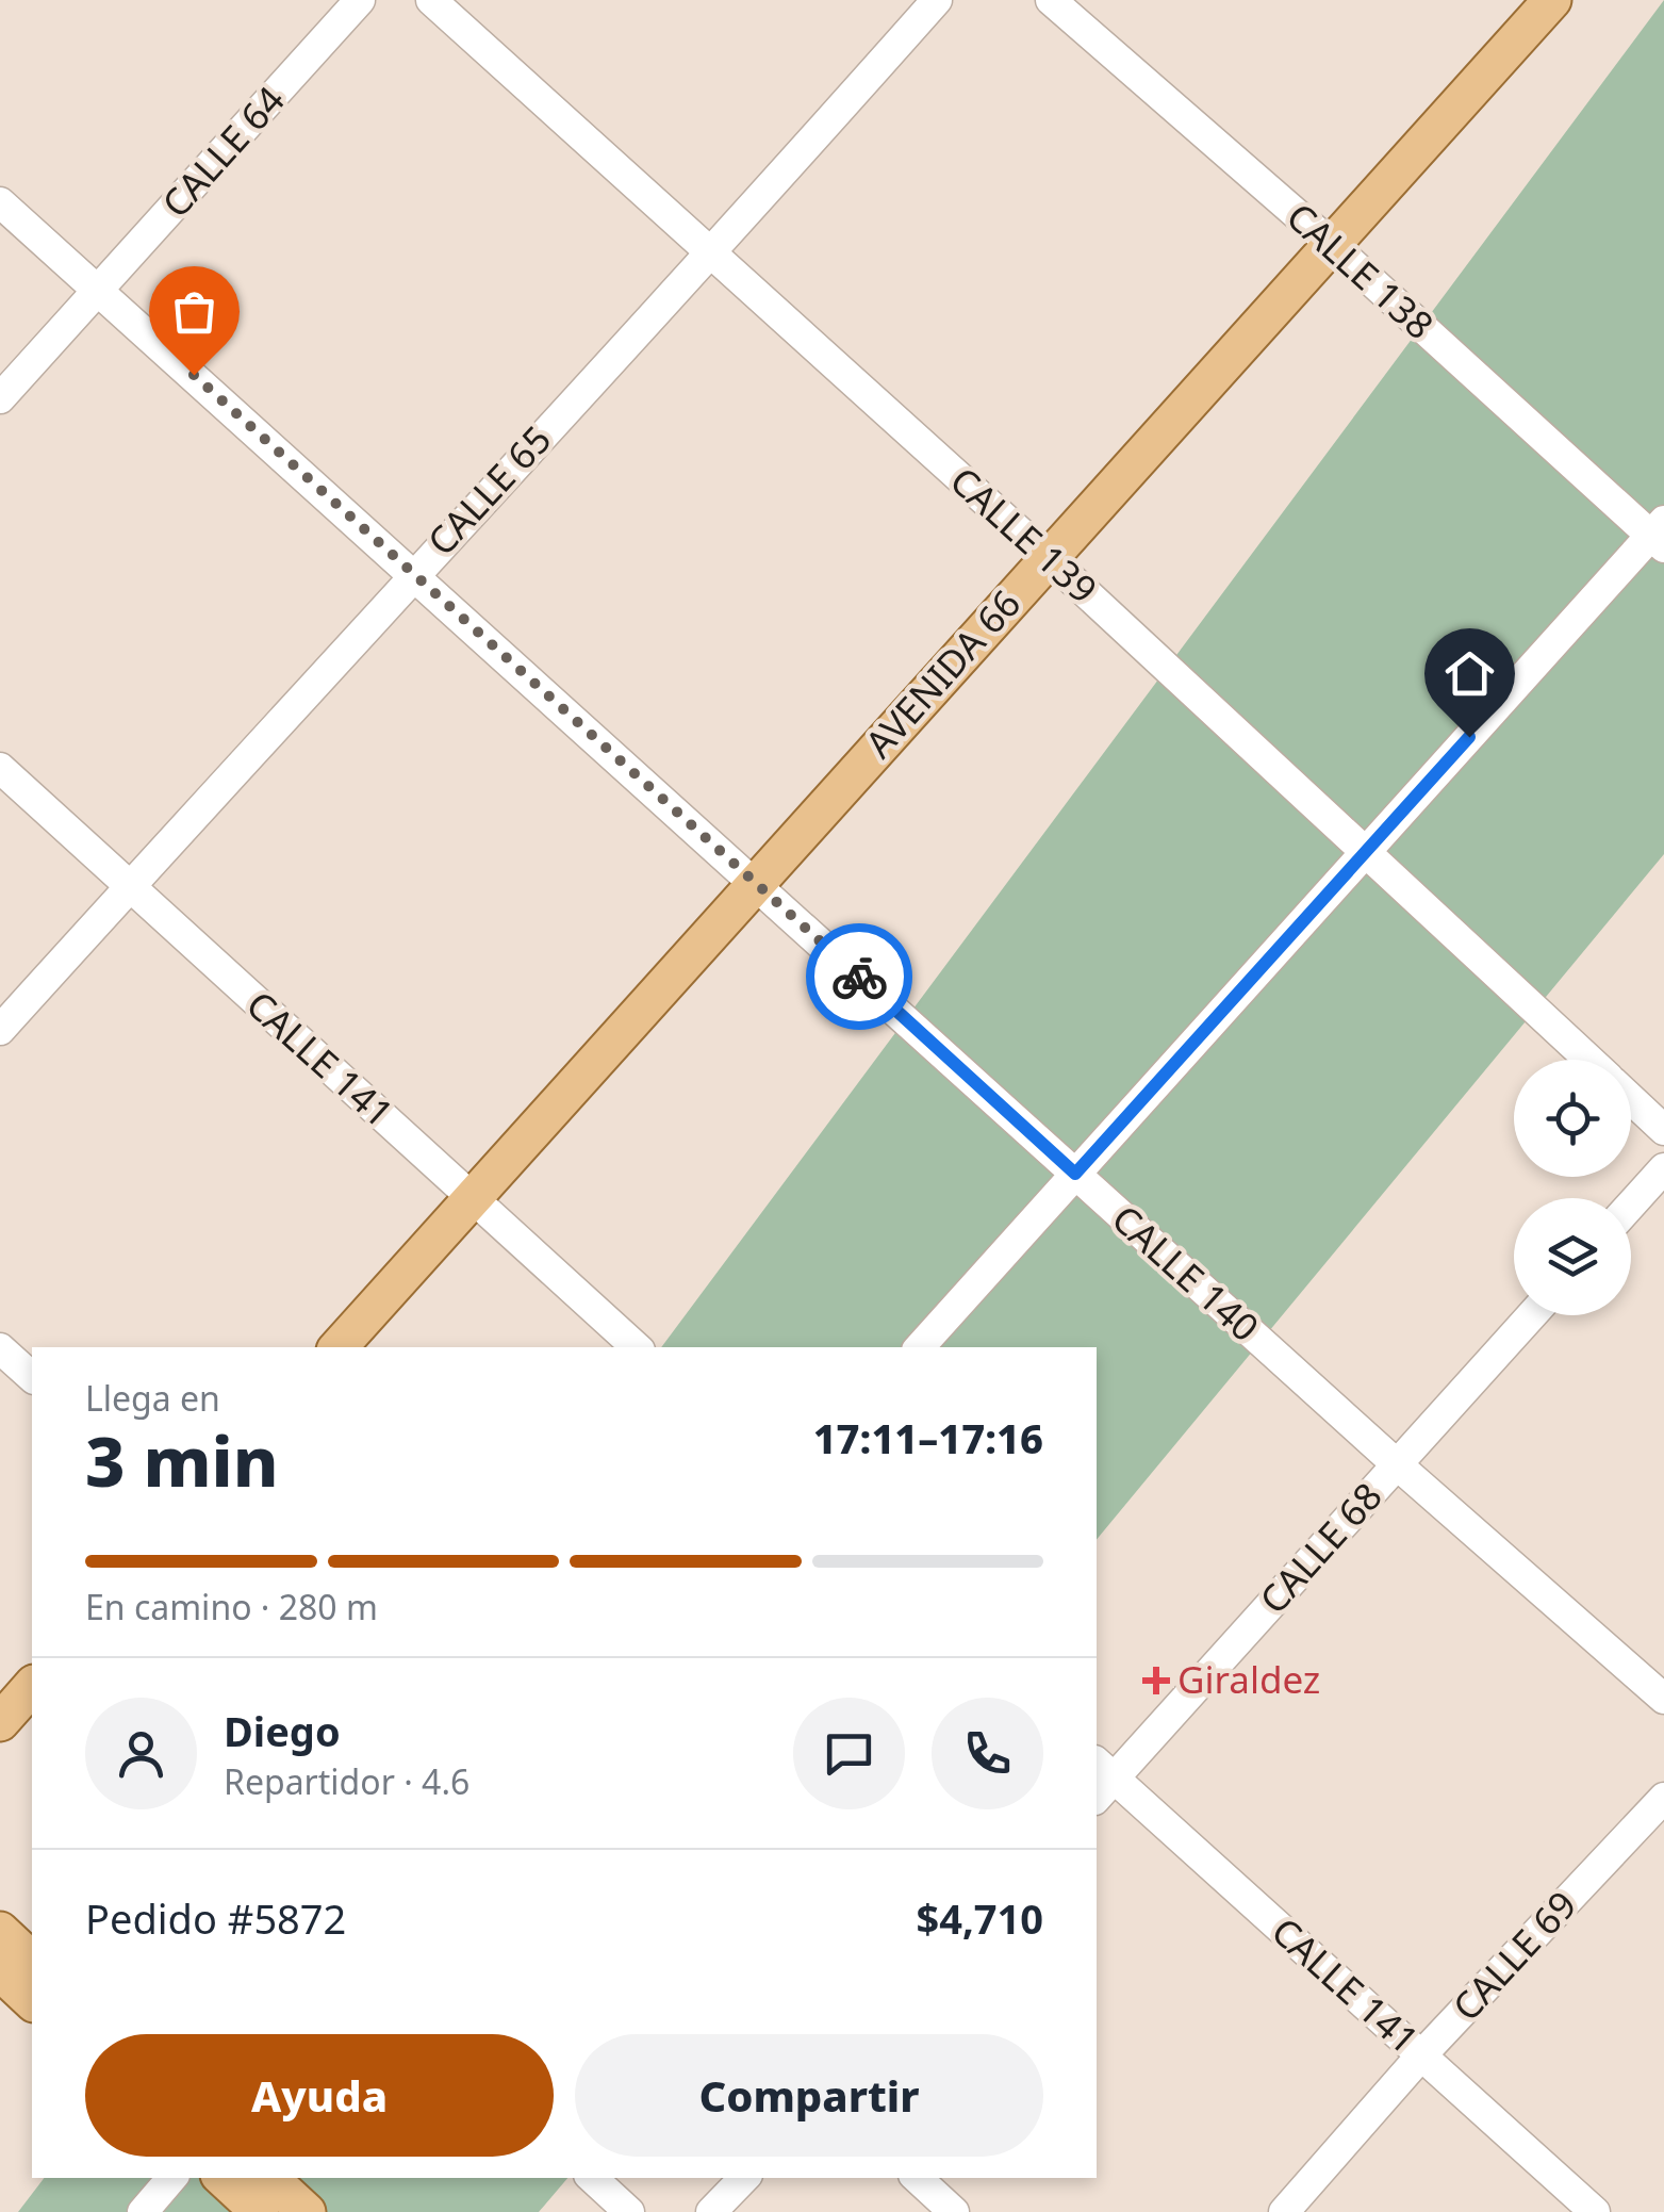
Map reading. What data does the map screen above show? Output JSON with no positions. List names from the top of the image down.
{
  "streets": {
    "main road": ["AVENIDA 66"],
    "street": [
      "CALLE 64",
      "CALLE 138",
      "CALLE 65",
      "CALLE 139",
      "CALLE 141",
      "CALLE 140",
      "CALLE 68",
      "CALLE 69"
    ]
  },
  "crossings": [
    ["CALLE 64", "CALLE 140"],
    ["CALLE 138", "AVENIDA 66"],
    ["CALLE 65", "CALLE 139"],
    ["CALLE 65", "CALLE 141"],
    ["CALLE 65", "CALLE 140"],
    ["CALLE 139", "AVENIDA 66"],
    ["AVENIDA 66", "CALLE 141"],
    ["AVENIDA 66", "CALLE 140"],
    ["CALLE 141", "CALLE 68"],
    ["CALLE 141", "CALLE 69"],
    ["CALLE 140", "CALLE 68"]
  ],
  "places": {
    "health": ["Giraldez"]
  },
  "page": {
    "heading": ["3 min", "Llega en", "17:11–17:16"],
    "panel": [
      "Diego",
      "Repartidor · 4.6",
      "Pedido #5872",
      "$4,710"
    ],
    "bar": "En camino · 280 m",
    "buttons": ["Ayuda", "Compartir"]
  }
}
